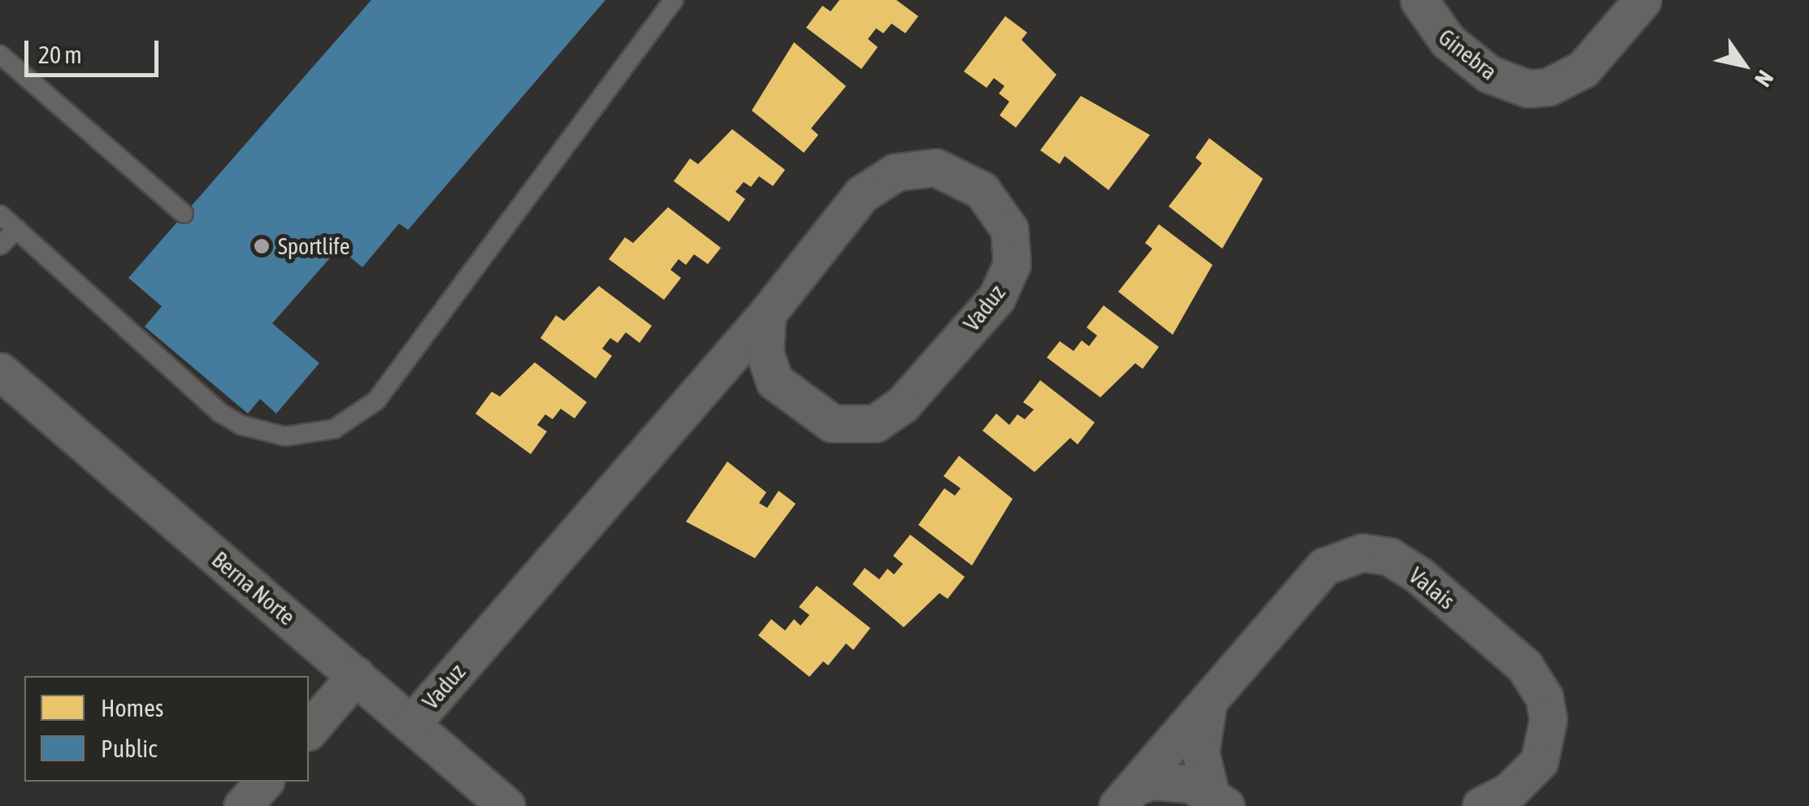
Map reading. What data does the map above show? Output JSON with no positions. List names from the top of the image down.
{
  "streets": {
    "street": [
      "Ginebra",
      "Vaduz",
      "Berna Norte",
      "Valais"
    ]
  },
  "crossings": [
    ["Vaduz", "Berna Norte"]
  ],
  "places": ["Sportlife"],
  "legend": ["Homes", "Public"],
  "scale_bar": "20 m",
  "north": "bottom right"
}
